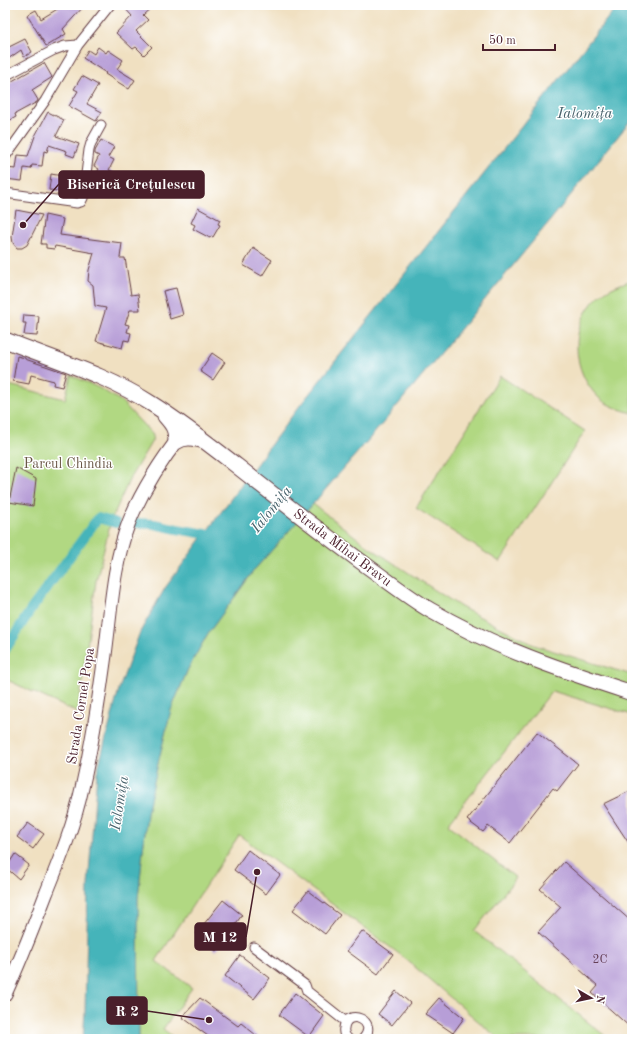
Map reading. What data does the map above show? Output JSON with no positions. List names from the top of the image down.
{
  "streets": {
    "main road": ["Strada Mihai Bravu", "Strada Cornel Popa"]
  },
  "crossings": [
    ["Strada Mihai Bravu", "Strada Cornel Popa"]
  ],
  "water": ["Ialomița"],
  "parks": ["Parcul Chindia"],
  "places": ["Biserică Crețulescu", "M 12", "R 2"],
  "house_numbers": ["2C"],
  "scale_bar": "50 m",
  "north": "right"
}
